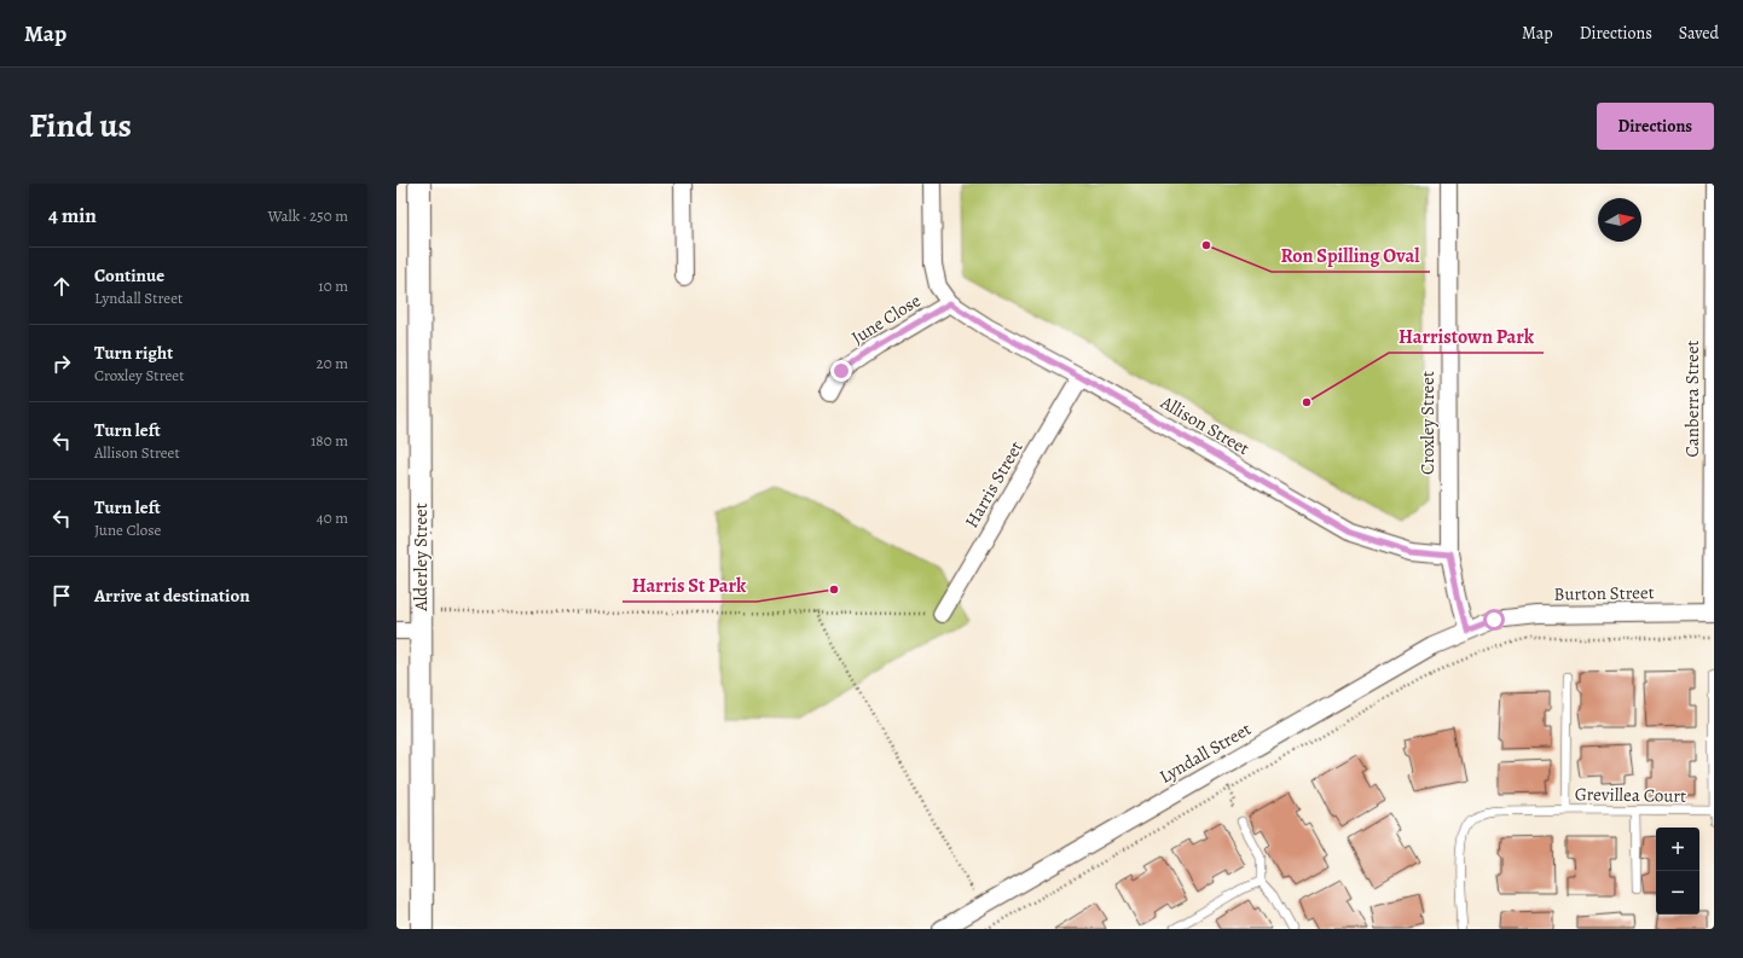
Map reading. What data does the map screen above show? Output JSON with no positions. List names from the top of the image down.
{
  "streets": {
    "street": [
      "June Close",
      "Canberra Street",
      "Croxley Street",
      "Allison Street",
      "Harris Street",
      "Alderley Street",
      "Burton Street",
      "Lyndall Street"
    ],
    "lane": ["Grevillea Court"]
  },
  "crossings": [
    ["June Close", "Allison Street"],
    ["Canberra Street", "Burton Street"],
    ["Croxley Street", "Allison Street"],
    ["Croxley Street", "Lyndall Street"],
    ["Allison Street", "Harris Street"],
    ["Burton Street", "Lyndall Street"]
  ],
  "places": ["Ron Spilling Oval", "Harristown Park", "Harris St Park"],
  "north": "right",
  "page": {
    "header": "Map",
    "nav": ["Map", "Directions", "Saved"],
    "title": "Find us",
    "buttons": "Directions",
    "heading": ["4 min", "Walk · 250 m"],
    "list": [
      ["Continue", "Lyndall Street", "10 m"],
      ["Turn right", "Croxley Street", "20 m"],
      ["Turn left", "Allison Street", "180 m"],
      ["Turn left", "June Close", "40 m"],
      "Arrive at destination"
    ],
    "map_buttons": ["+", "−"]
  }
}
